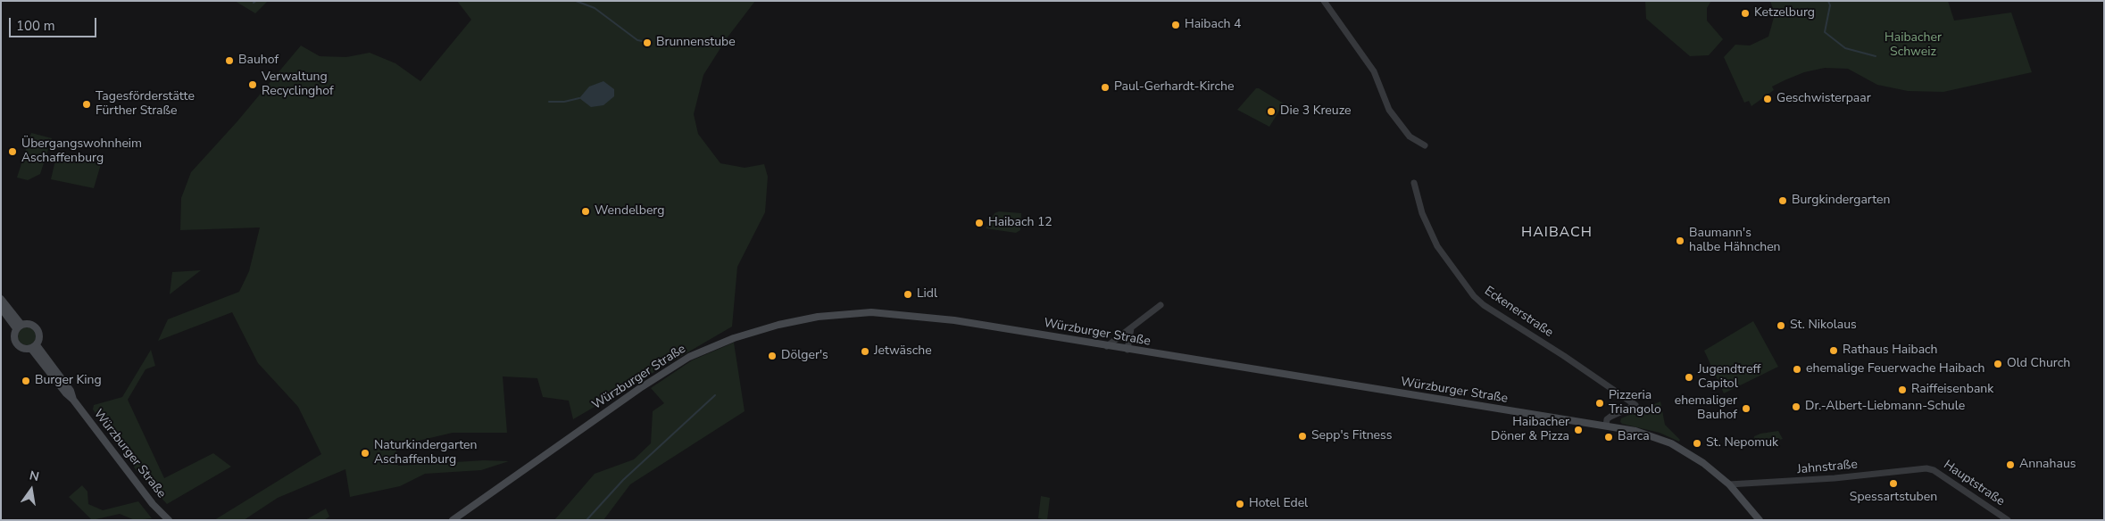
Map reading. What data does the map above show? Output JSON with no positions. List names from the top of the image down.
{
  "streets": {
    "main road": ["Würzburger Straße"],
    "street": ["Eckenerstraße", "Jahnstraße", "Hauptstraße"]
  },
  "crossings": [
    ["Eckenerstraße", "Würzburger Straße"],
    ["Würzburger Straße", "Jahnstraße"],
    ["Jahnstraße", "Hauptstraße"]
  ],
  "districts": ["HAIBACH"],
  "parks": ["Haibacher Schweiz"],
  "places": [
    "Ketzelburg",
    "Haibach 4",
    "Brunnenstube",
    "Bauhof",
    "Verwaltung Recyclinghof",
    "Paul-Gerhardt-Kirche",
    "Geschwisterpaar",
    "Tagesförderstätte Fürther Straße",
    "Die 3 Kreuze",
    "Übergangswohnheim Aschaffenburg",
    "Burgkindergarten",
    "Wendelberg",
    "Haibach 12",
    "Baumann's halbe Hähnchen",
    "Lidl",
    "St. Nikolaus",
    "Rathaus Haibach",
    "Jetwäsche",
    "Dölger's",
    "Old Church",
    "ehemalige Feuerwache Haibach",
    "Jugendtreff Capitol",
    "Burger King",
    "Raiffeisenbank",
    "Pizzeria Triangolo",
    "Dr.-Albert-Liebmann-Schule",
    "ehemaliger Bauhof",
    "Haibacher Döner & Pizza",
    "Sepp's Fitness",
    "Barca",
    "St. Nepomuk",
    "Naturkindergarten Aschaffenburg",
    "Annahaus",
    "Spessartstuben",
    "Hotel Edel"
  ],
  "scale_bar": "100 m",
  "north": "top"
}
